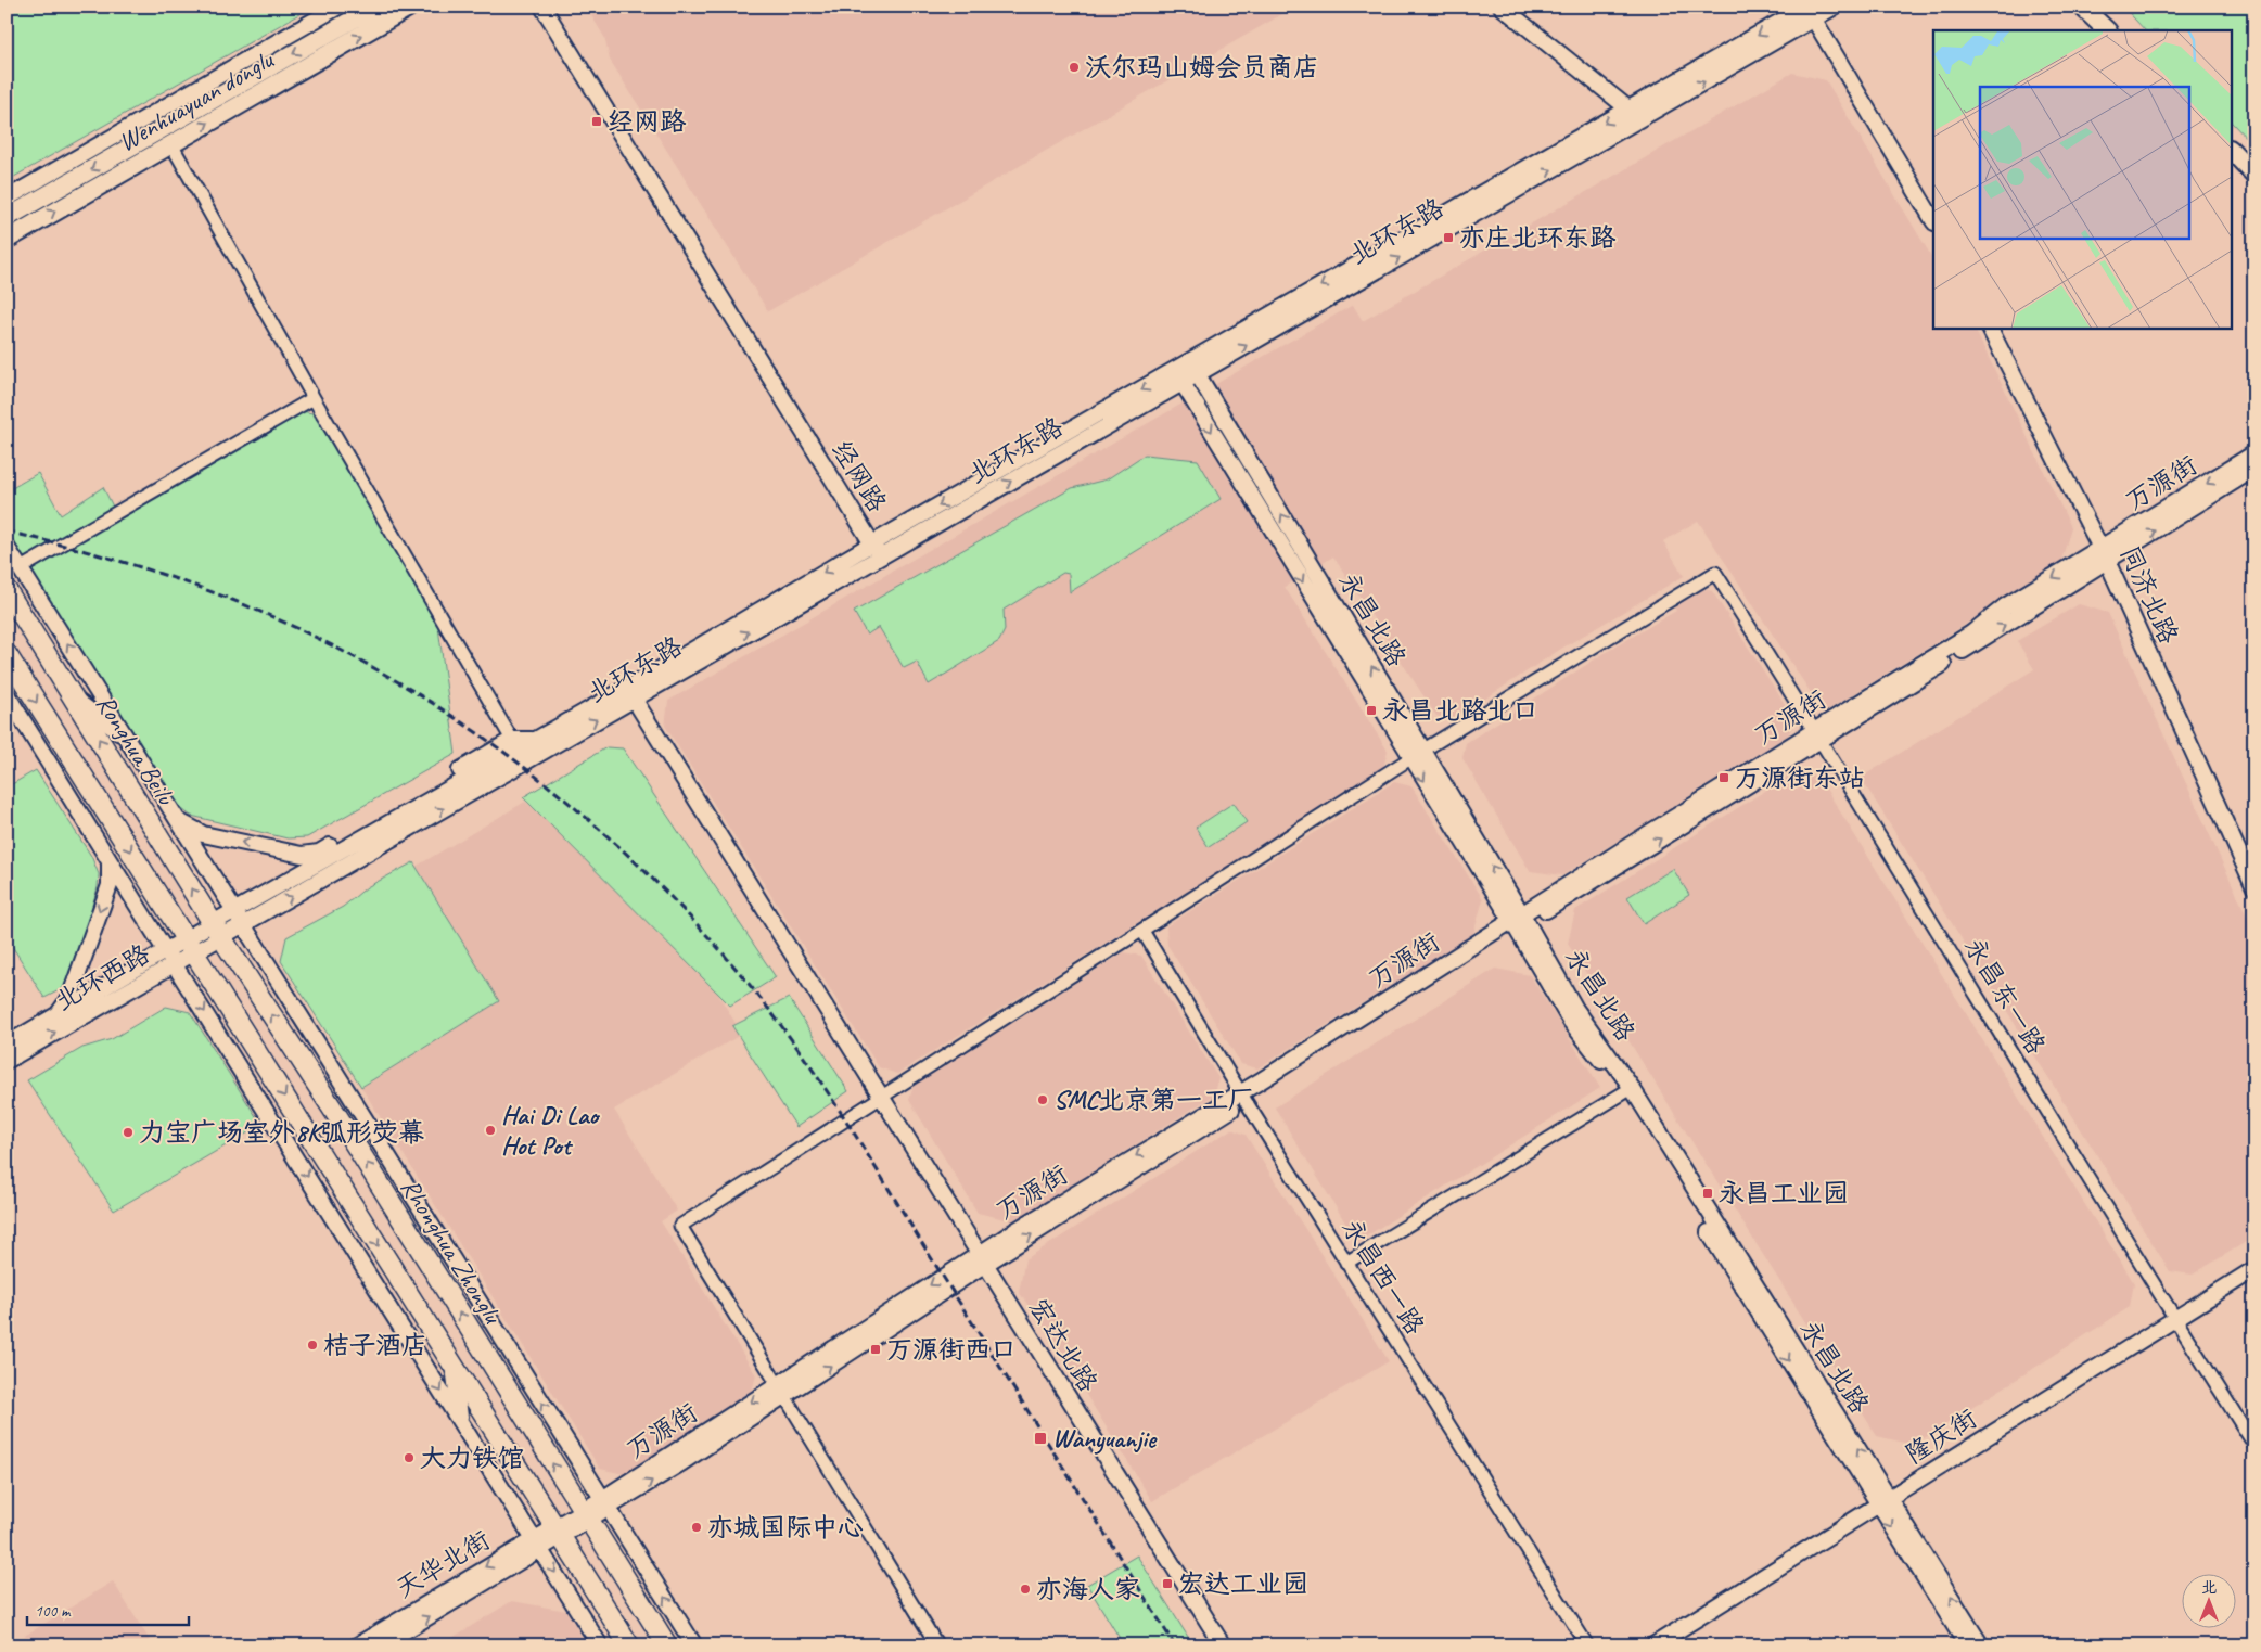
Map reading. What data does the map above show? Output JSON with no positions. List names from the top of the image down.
{
  "streets": {
    "main road": ["Wenhuayuan donglu", "Ronghua Beilu", "Rhonghua Zhonglu"],
    "street": [
      "北环东路",
      "经网路",
      "万源街",
      "同济北路",
      "永昌北路",
      "北环西路",
      "永昌东一路",
      "永昌西一路",
      "宏达北路",
      "隆庆街",
      "天华北街"
    ]
  },
  "crossings": [
    ["北环东路", "经网路"],
    ["北环东路", "永昌北路"],
    ["北环东路", "Ronghua Beilu"],
    ["北环东路", "北环西路"],
    ["北环东路", "Rhonghua Zhonglu"],
    ["北环东路", "宏达北路"],
    ["万源街", "同济北路"],
    ["万源街", "永昌北路"],
    ["万源街", "永昌东一路"],
    ["万源街", "Rhonghua Zhonglu"],
    ["万源街", "永昌西一路"],
    ["万源街", "宏达北路"],
    ["万源街", "天华北街"],
    ["永昌北路", "永昌东一路"],
    ["永昌北路", "隆庆街"],
    ["Ronghua Beilu", "北环西路"],
    ["Ronghua Beilu", "Rhonghua Zhonglu"],
    ["北环西路", "Rhonghua Zhonglu"],
    ["永昌东一路", "隆庆街"]
  ],
  "places": {
    "other": [
      "沃尔玛山姆会员商店",
      "SMC北京第一工厂",
      "Hai Di Lao Hot Pot",
      "力宝广场室外8K弧形荧幕",
      "桔子酒店",
      "大力铁馆",
      "亦城国际中心",
      "亦海人家"
    ],
    "transit": [
      "经网路",
      "亦庄北环东路",
      "永昌北路北口",
      "万源街东站",
      "永昌工业园",
      "万源街西口",
      "Wanyuanjie",
      "宏达工业园"
    ]
  },
  "scale_bar": "100 m",
  "north": "top"
}
